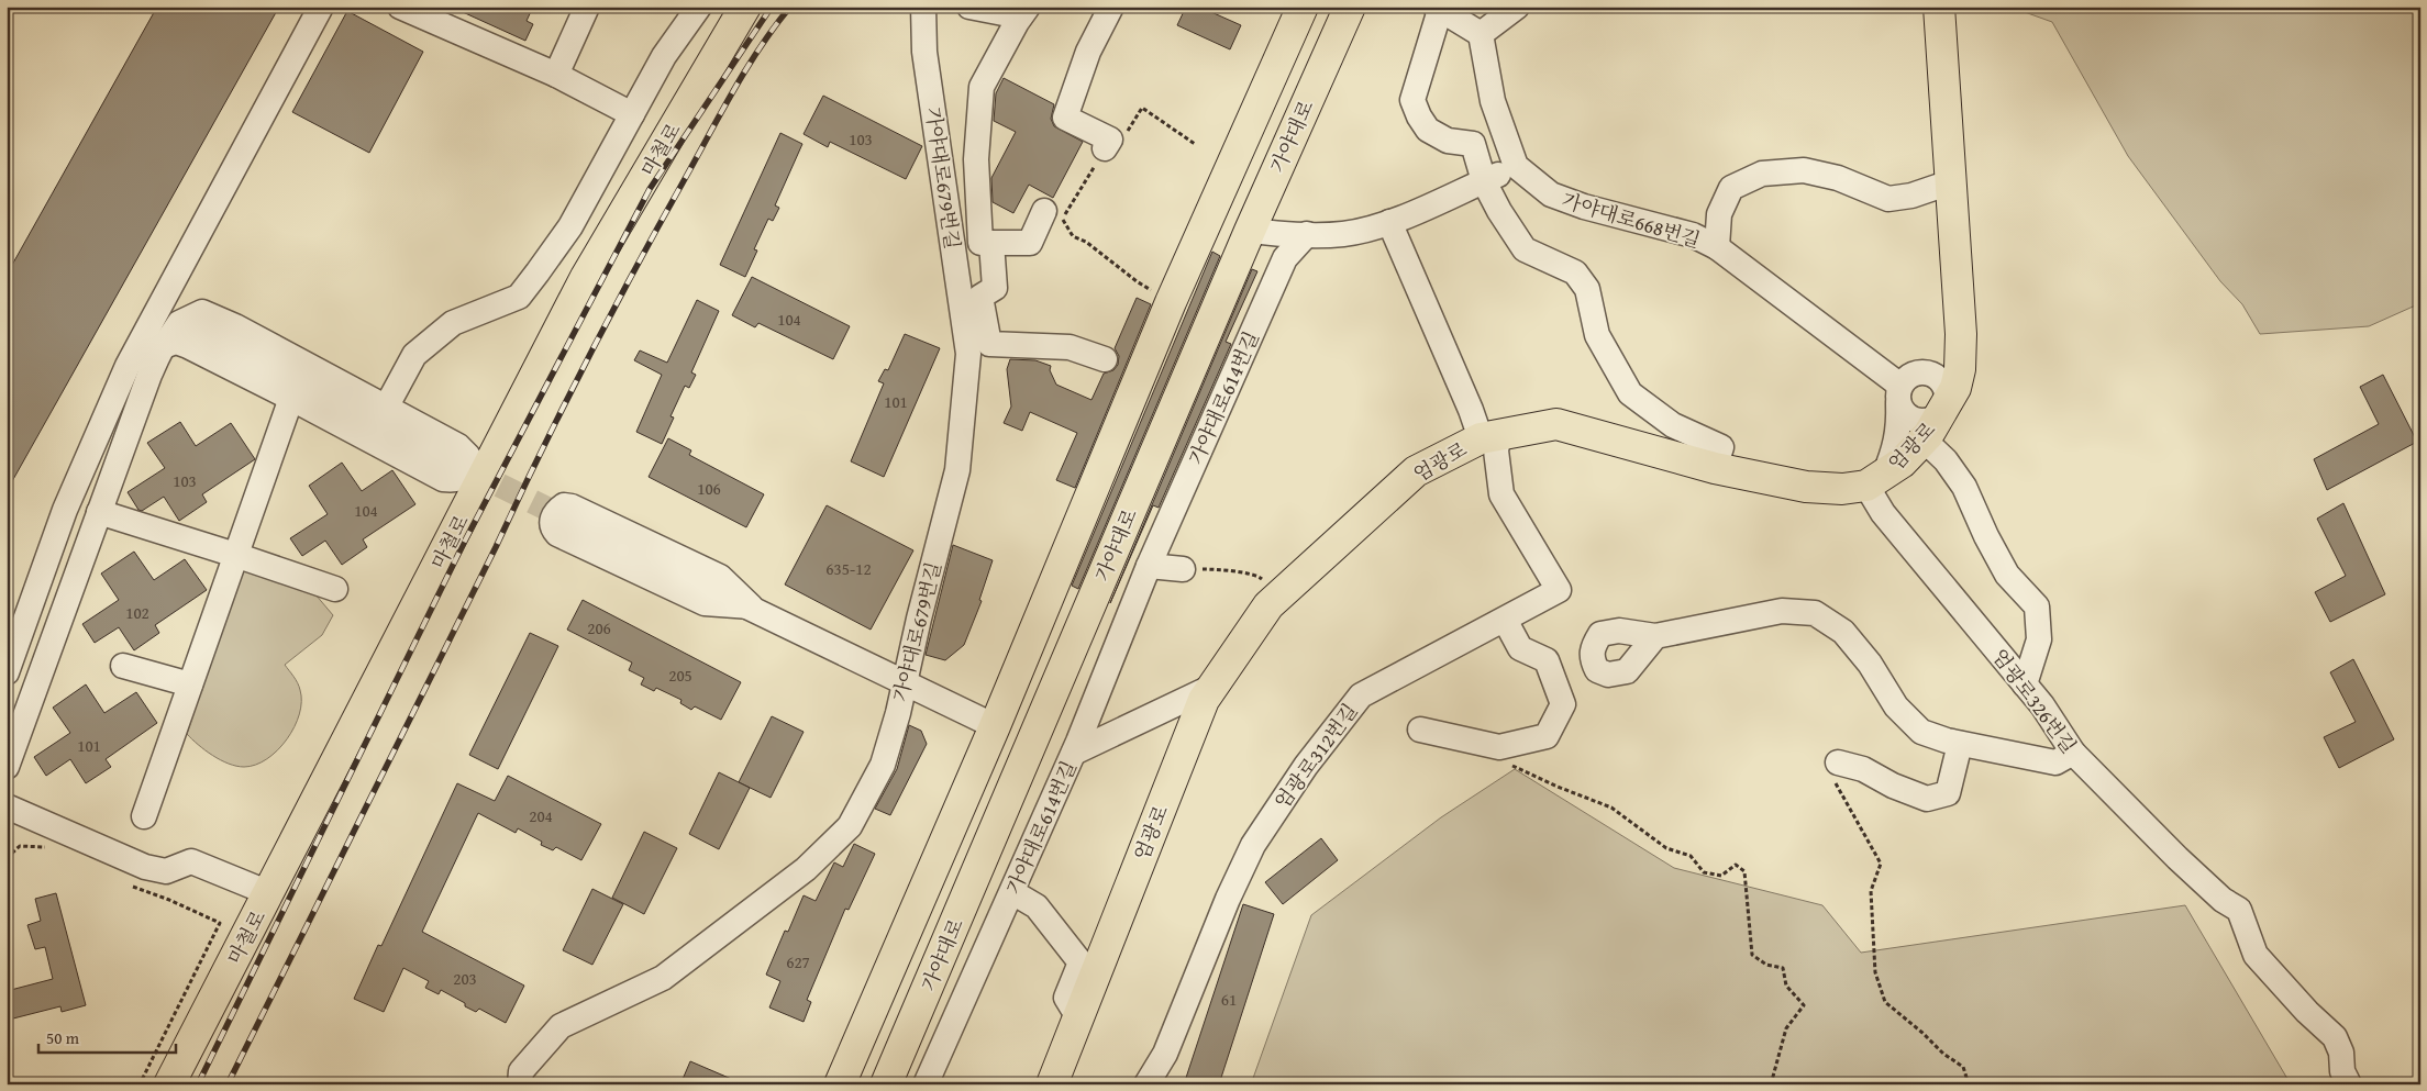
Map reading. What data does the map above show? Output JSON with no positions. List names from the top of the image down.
{
  "streets": {
    "main road": ["가야대로", "마철로", "엄광로"],
    "street": [
      "가야대로679번길",
      "가야대로668번길",
      "가야대로614번길",
      "엄광로326번길",
      "엄광로312번길"
    ]
  },
  "crossings": [
    ["가야대로668번길", "엄광로"],
    ["엄광로", "엄광로326번길"],
    ["엄광로", "엄광로312번길"]
  ],
  "house_numbers": [
    "103",
    "104",
    "101",
    "103",
    "106",
    "104",
    "635-12",
    "102",
    "206",
    "205",
    "101",
    "204",
    "627",
    "203",
    "61"
  ],
  "scale_bar": "50 m"
}
